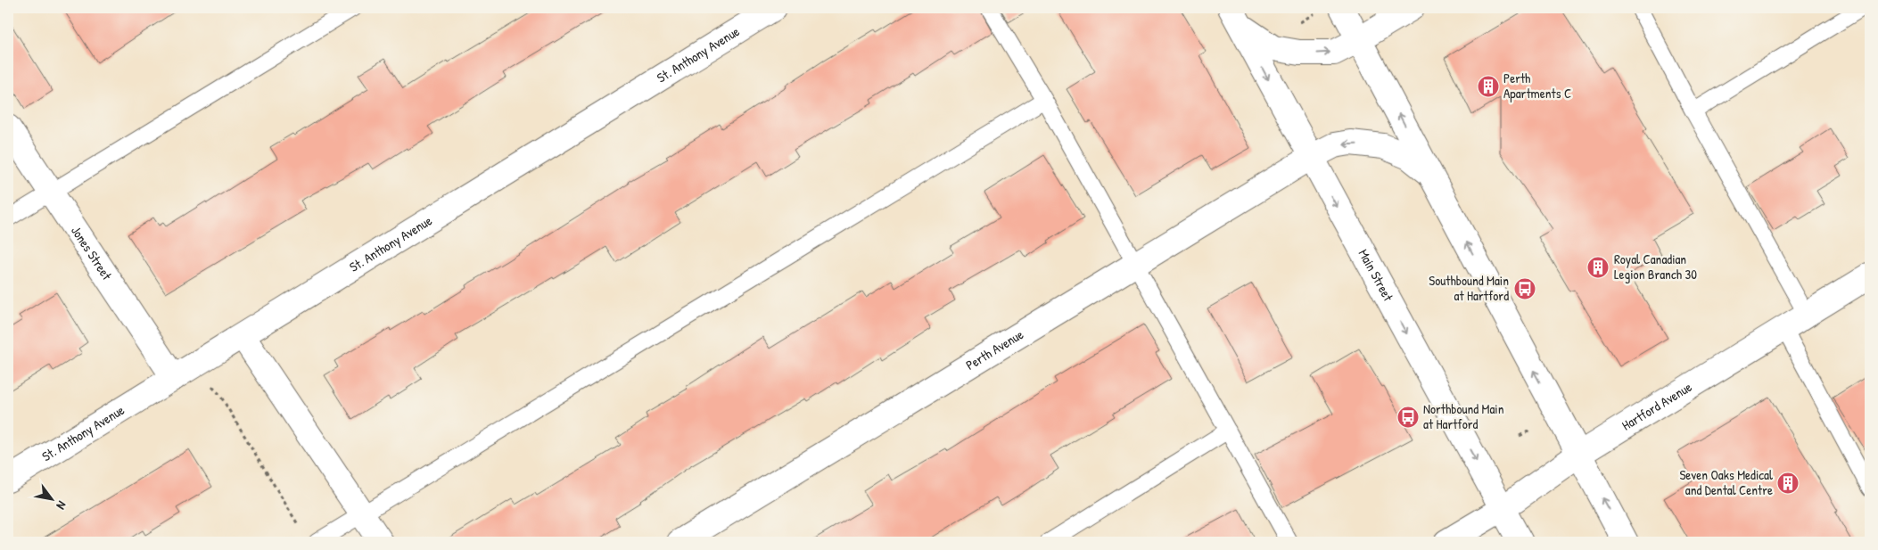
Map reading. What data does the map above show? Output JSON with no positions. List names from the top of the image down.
{
  "streets": {
    "street": [
      "St. Anthony Avenue",
      "Jones Street",
      "Main Street",
      "Perth Avenue",
      "Hartford Avenue"
    ]
  },
  "crossings": [
    ["St. Anthony Avenue", "Jones Street"],
    ["Main Street", "Perth Avenue"],
    ["Main Street", "Hartford Avenue"]
  ],
  "places": {
    "building": ["Perth Apartments C", "Royal Canadian Legion Branch 30", "Seven Oaks Medical and Dental Centre"],
    "bus stop": ["Southbound Main at Hartford", "Northbound Main at Hartford"]
  },
  "north": "bottom right"
}
